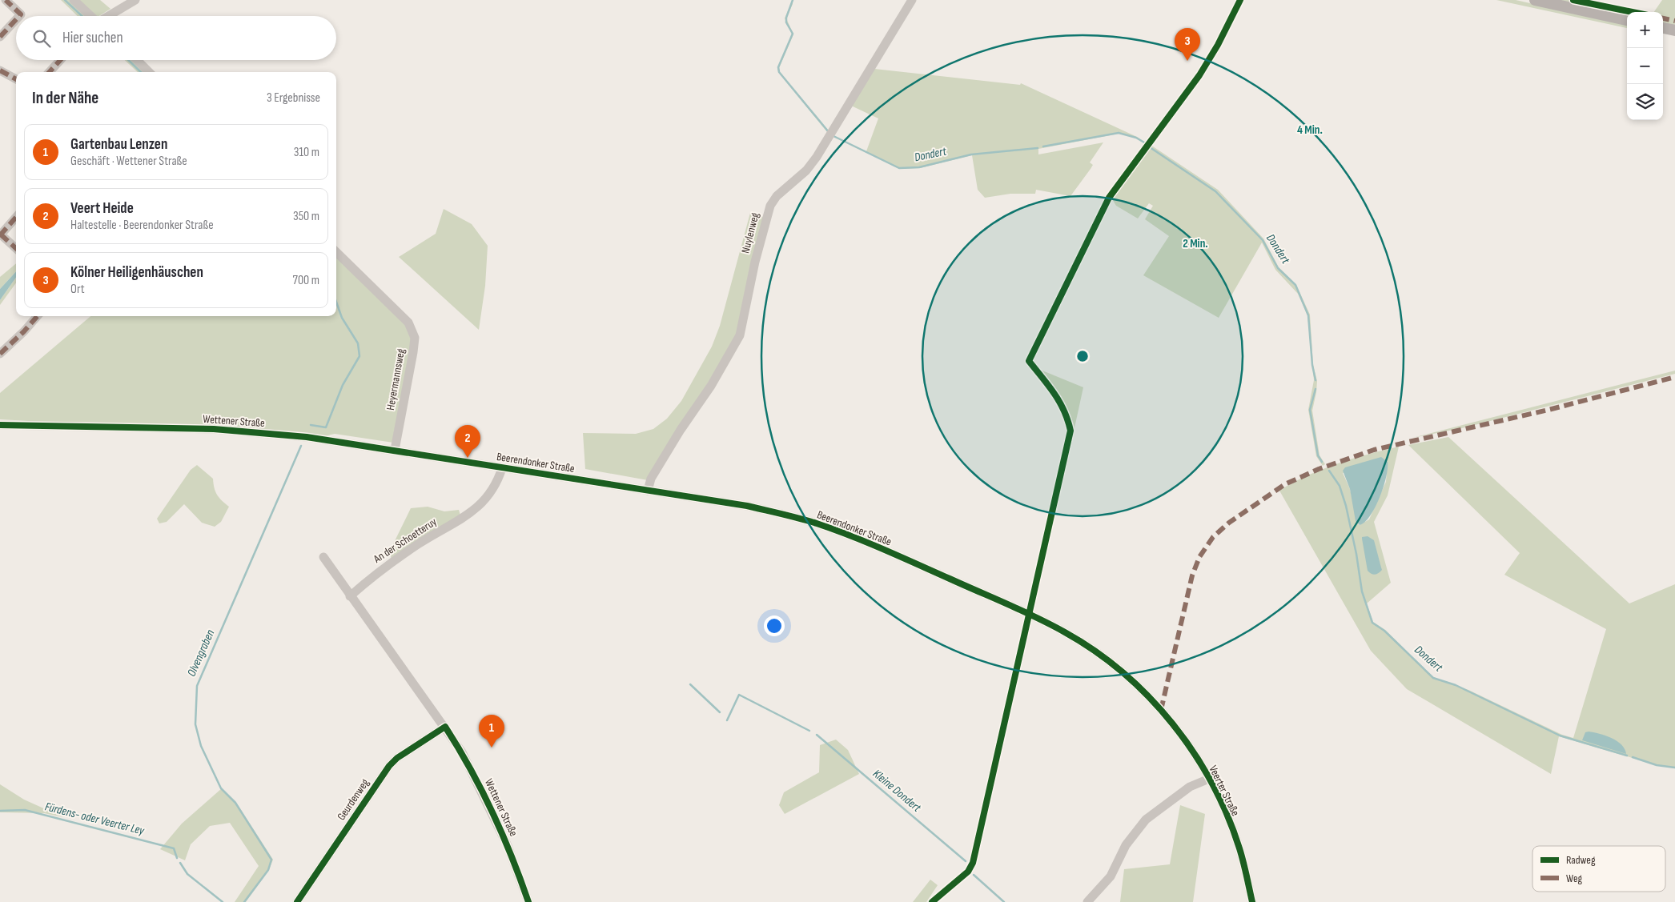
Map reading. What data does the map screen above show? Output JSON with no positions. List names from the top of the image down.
{
  "streets": {
    "street": [
      "Nuylenweg",
      "Heyermannsweg",
      "Wettener Straße",
      "Beerendonker Straße",
      "An der Schoetteruy",
      "Veerter Straße",
      "Geurdenweg"
    ]
  },
  "crossings": [
    ["Nuylenweg", "Beerendonker Straße"],
    ["Heyermannsweg", "Wettener Straße"],
    ["Wettener Straße", "Beerendonker Straße"],
    ["Wettener Straße", "An der Schoetteruy"],
    ["Wettener Straße", "Geurdenweg"],
    ["Beerendonker Straße", "An der Schoetteruy"],
    ["Beerendonker Straße", "Veerter Straße"]
  ],
  "water": [
    "Dondert",
    "Olvengraben",
    "Kleine Dondert",
    "Fürdens- oder Veerter Ley"
  ],
  "legend": ["Radweg", "Weg"],
  "page": {
    "map_buttons": ["+", "−"],
    "search": "Hier suchen",
    "pins": ["3", "2", "1"],
    "heading": ["In der Nähe", "3 Ergebnisse"],
    "list": [
      {
        "mark": "1",
        "name": "Gartenbau Lenzen",
        "note": "Geschäft · Wettener Straße",
        "value": "310 m"
      },
      {
        "mark": "2",
        "name": "Veert Heide",
        "note": "Haltestelle · Beerendonker Straße",
        "value": "350 m"
      },
      {
        "mark": "3",
        "name": "Kölner Heiligenhäuschen",
        "note": "Ort",
        "value": "700 m"
      }
    ]
  },
  "rings": ["4 Min.", "2 Min."]
}
